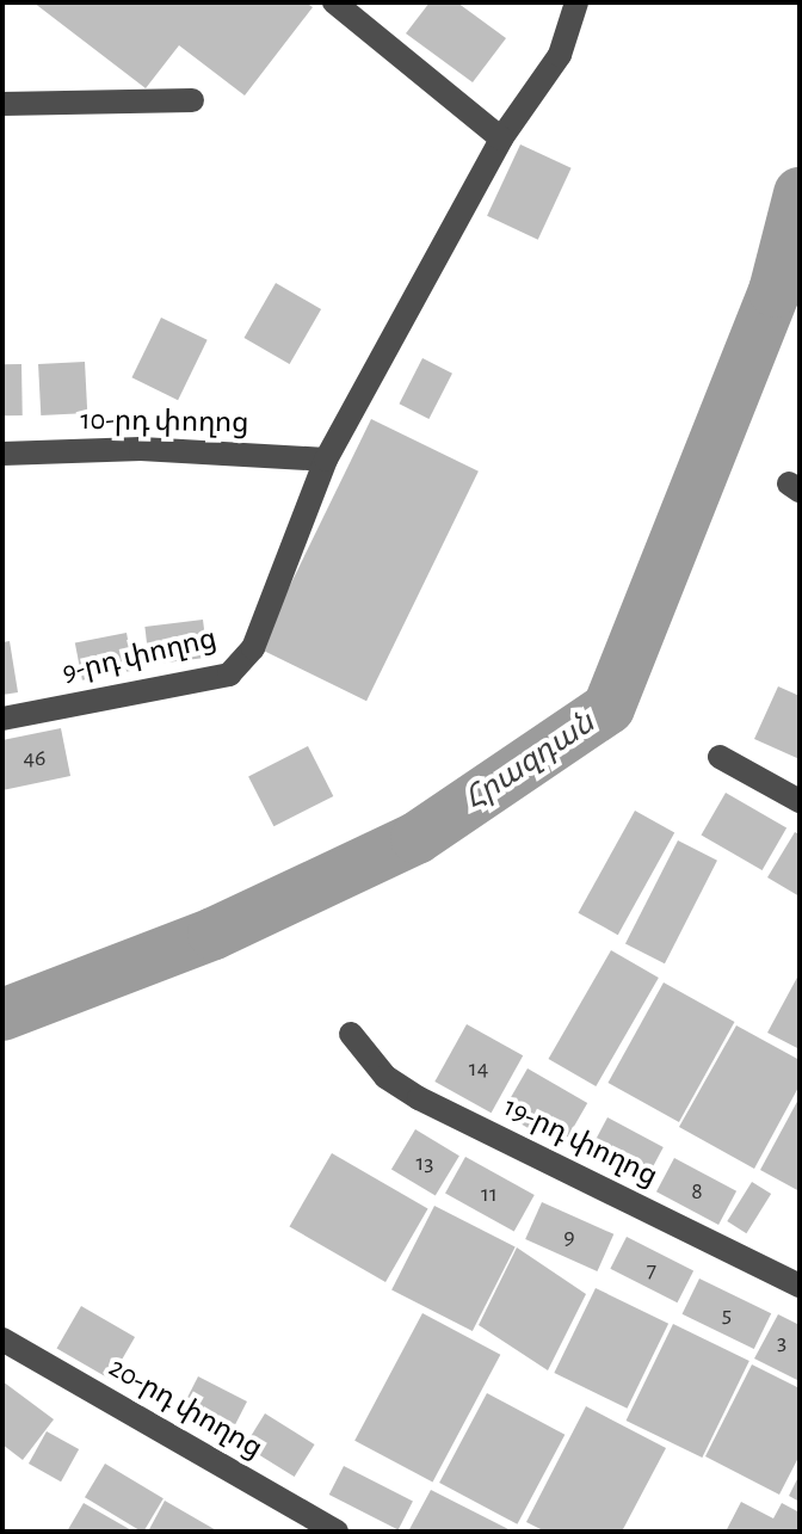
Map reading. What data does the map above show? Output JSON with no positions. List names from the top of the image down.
{
  "streets": {
    "street": [
      "10-րդ փողոց",
      "9-րդ փողոց",
      "19-րդ փողոց",
      "20-րդ փողոց"
    ]
  },
  "crossings": [
    ["10-րդ փողոց", "9-րդ փողոց"]
  ],
  "water": ["Հրազդան"],
  "house_numbers": [
    "46",
    "14",
    "13",
    "8",
    "11",
    "9",
    "7",
    "5",
    "3"
  ]
}
